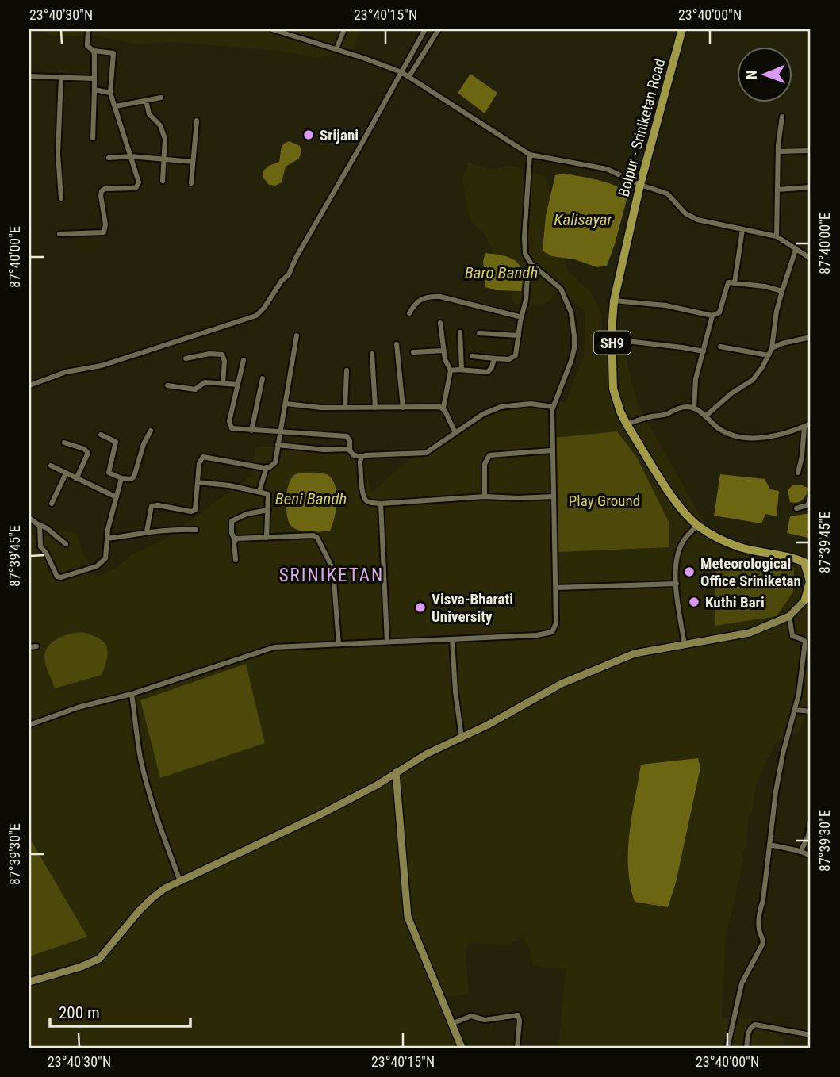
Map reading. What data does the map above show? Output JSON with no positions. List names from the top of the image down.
{
  "streets": {
    "main road": ["Bolpur - Sriniketan Road", "SH9"]
  },
  "districts": ["SRINIKETAN"],
  "water": ["Kalisayar", "Baro Bandh", "Beni Bandh"],
  "parks": ["Play Ground"],
  "places": [
    "Srijani",
    "Meteorological Office Sriniketan",
    "Kuthi Bari",
    "Visva-Bharati University"
  ],
  "scale_bar": "200 m",
  "north": "left",
  "coordinates": [
    "23°40'30\"N",
    "23°40'15\"N",
    "23°40'00\"N",
    "87°40'00\"E",
    "87°39'45\"E",
    "87°39'30\"E"
  ]
}
